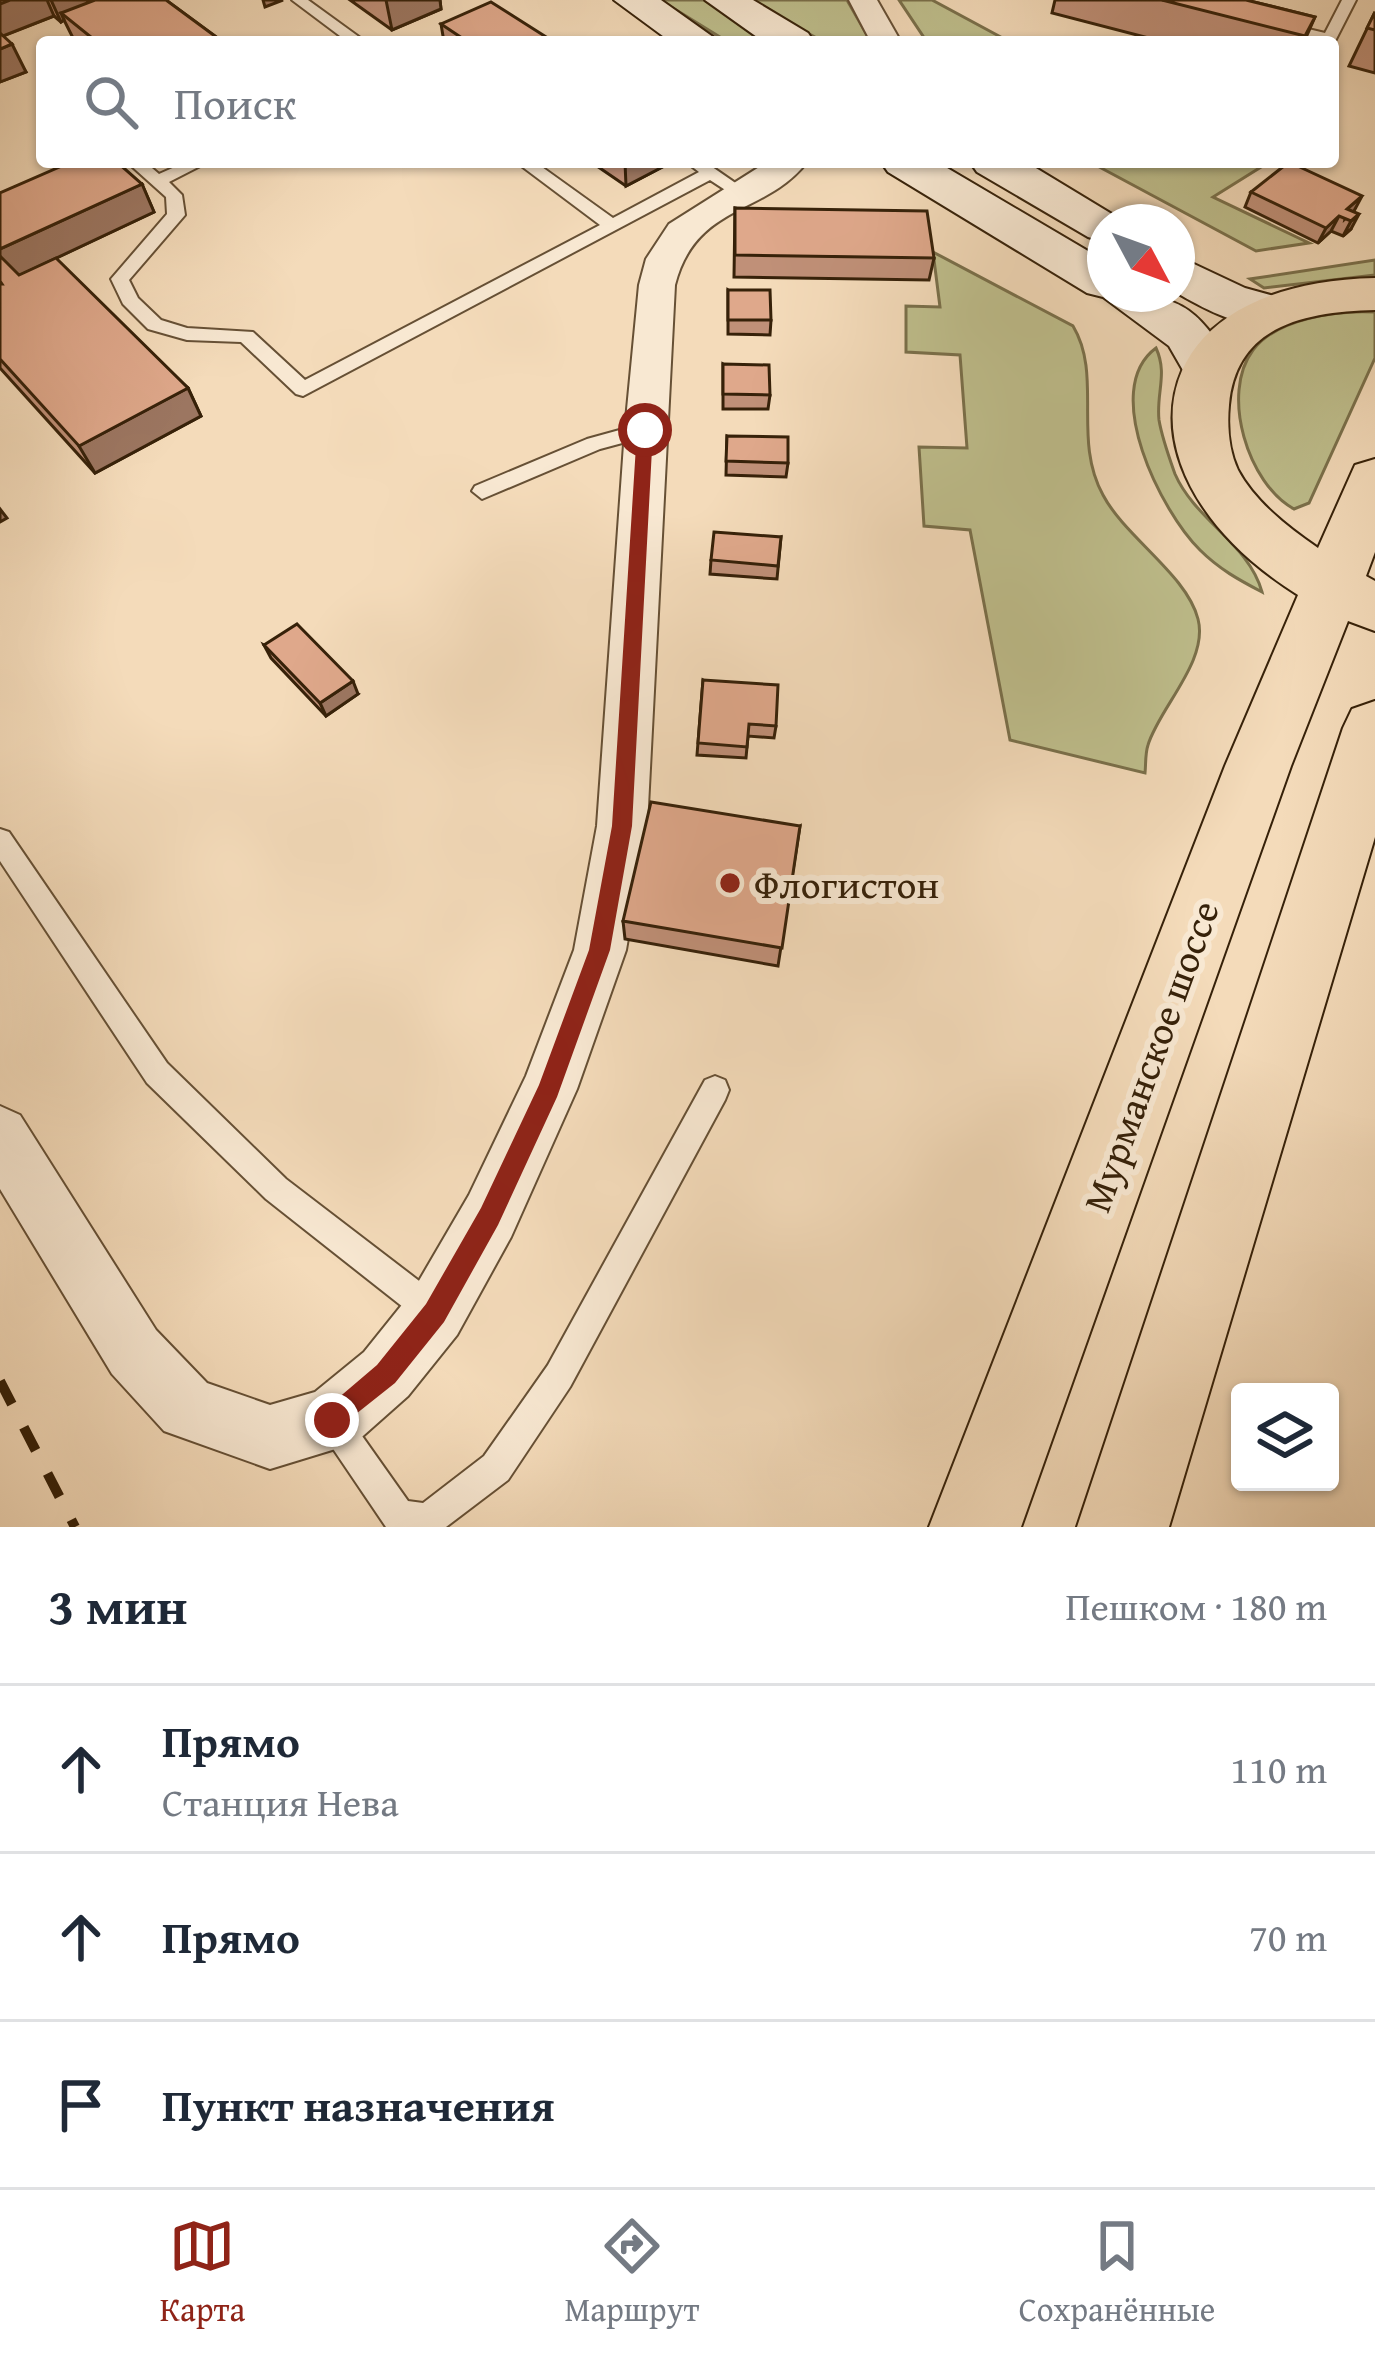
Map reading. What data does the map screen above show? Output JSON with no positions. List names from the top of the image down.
{
  "streets": {
    "main road": ["Мурманское шоссе"]
  },
  "places": ["Флогистон"],
  "north": "bottom right",
  "page": {
    "search": "Поиск",
    "heading": ["3 мин", "Пешком · 180 m"],
    "list": [
      ["Прямо", "Станция Нева", "110 m"],
      ["Прямо", "70 m"],
      "Пункт назначения"
    ],
    "nav": ["Карта", "Маршрут", "Сохранённые"]
  }
}
